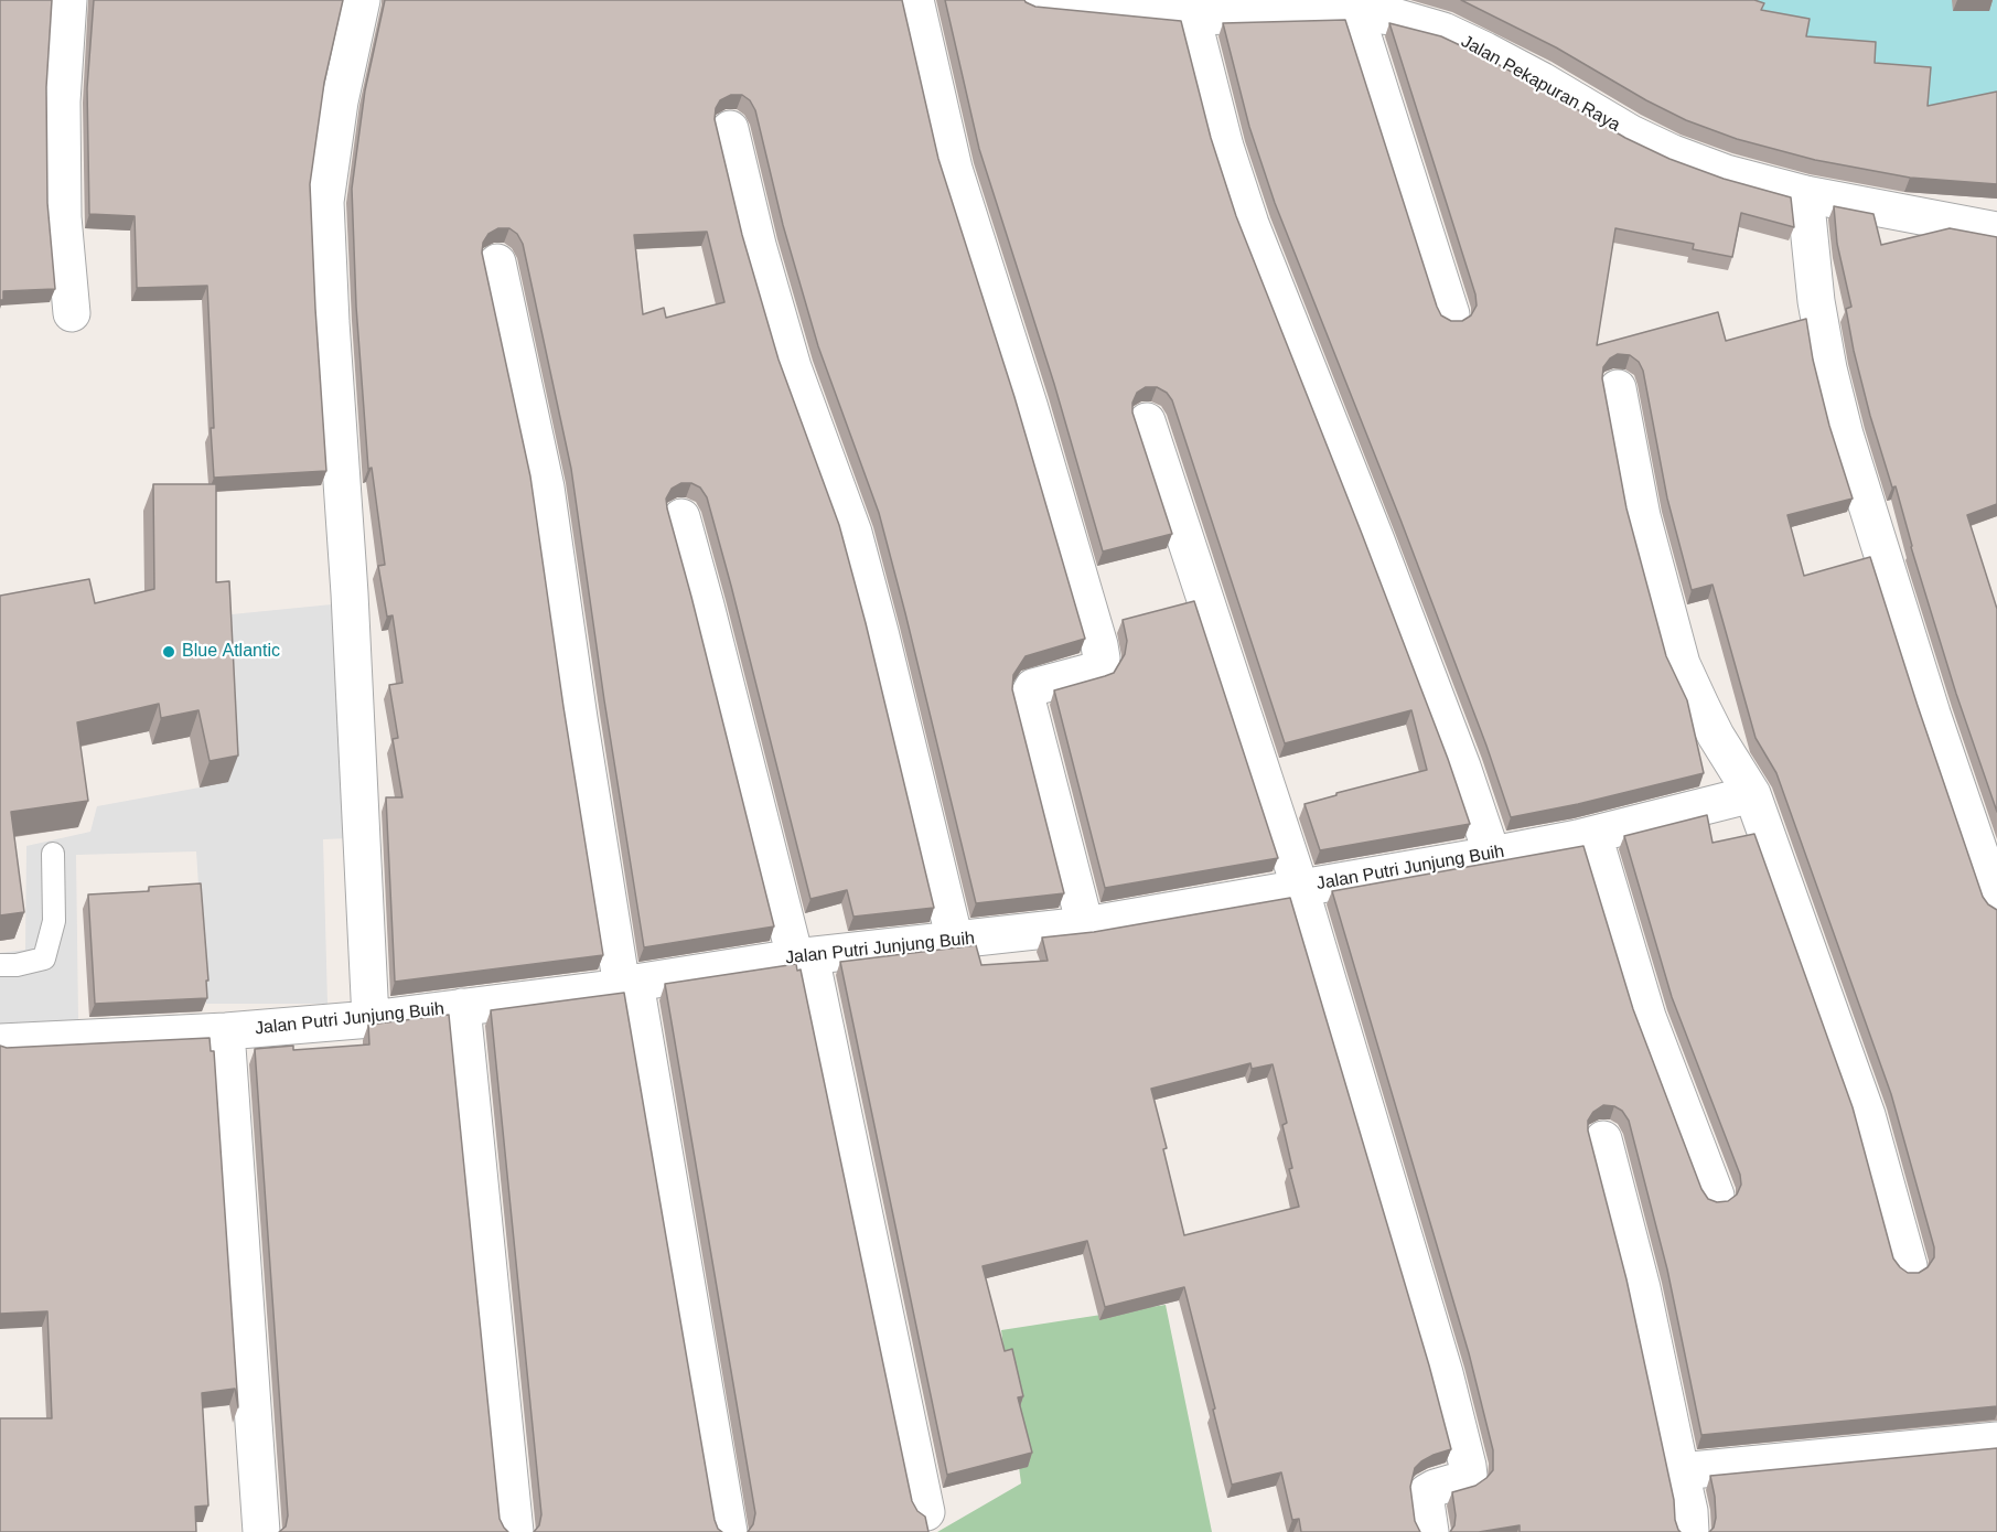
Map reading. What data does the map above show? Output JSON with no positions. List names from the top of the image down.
{
  "streets": {
    "street": ["Jalan Pekapuran Raya", "Jalan Putri Junjung Buih"]
  },
  "places": ["Blue Atlantic"]
}
